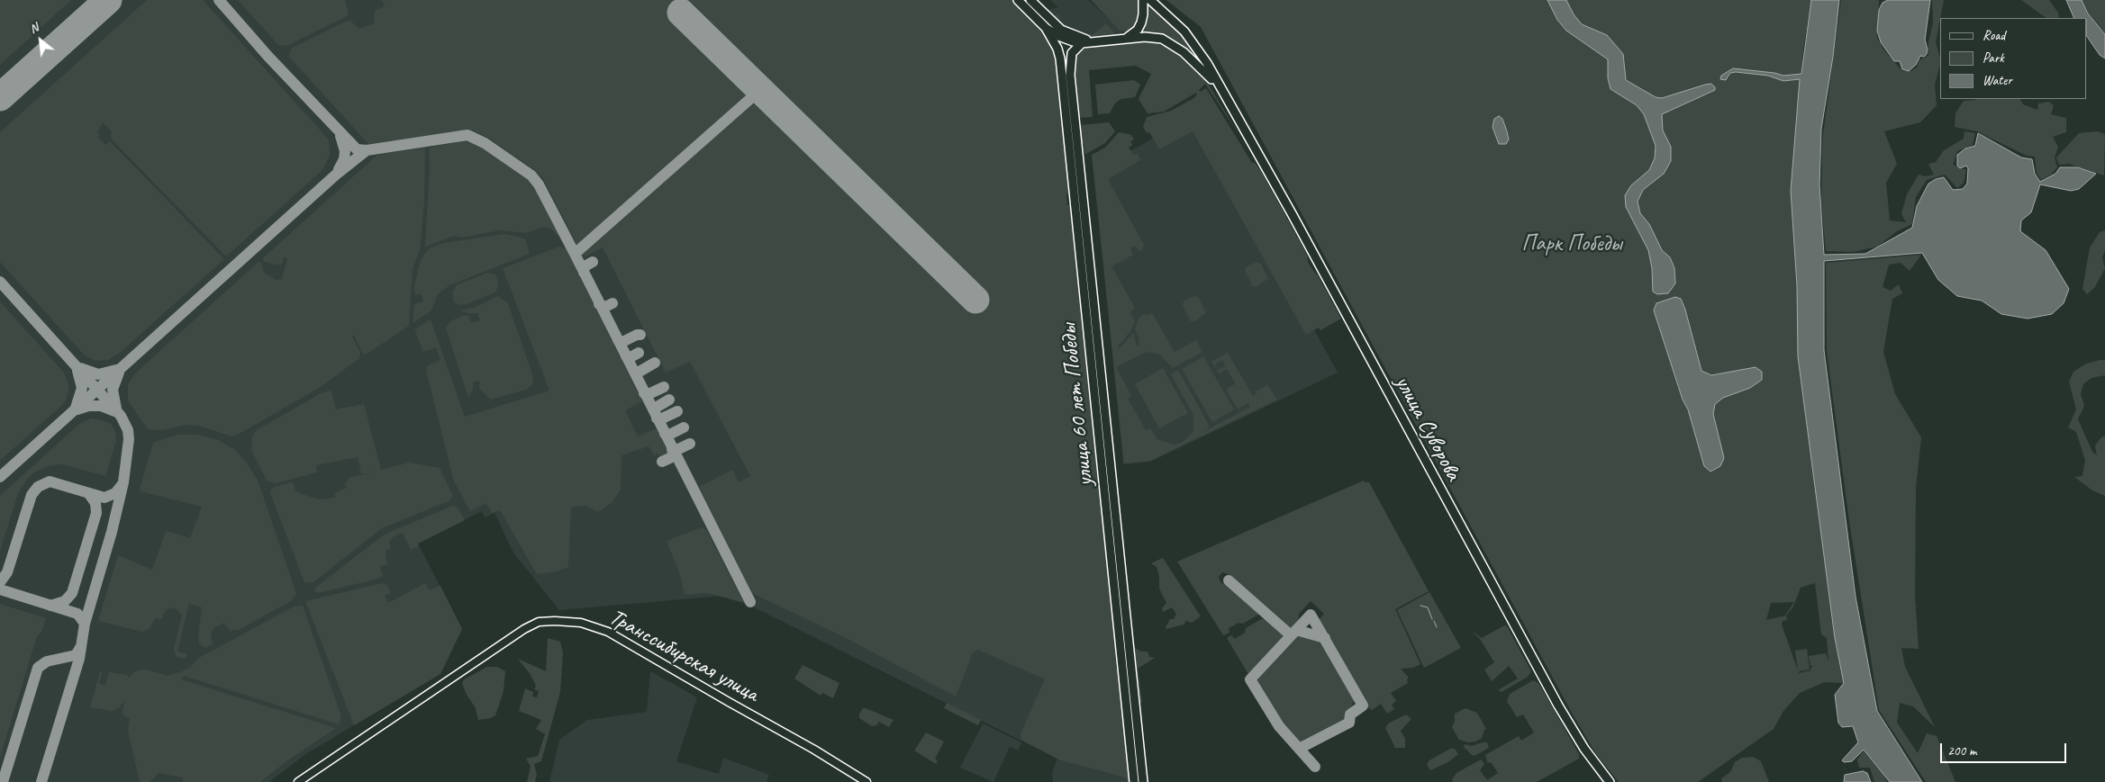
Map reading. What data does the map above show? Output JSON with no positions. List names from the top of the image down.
{
  "streets": {
    "main road": ["улица 60 лет Победы", "улица Суворова", "Транссибирская улица"]
  },
  "parks": ["Парк Победы"],
  "legend": ["Road", "Park", "Water"],
  "scale_bar": "200 m",
  "north": "top left"
}
